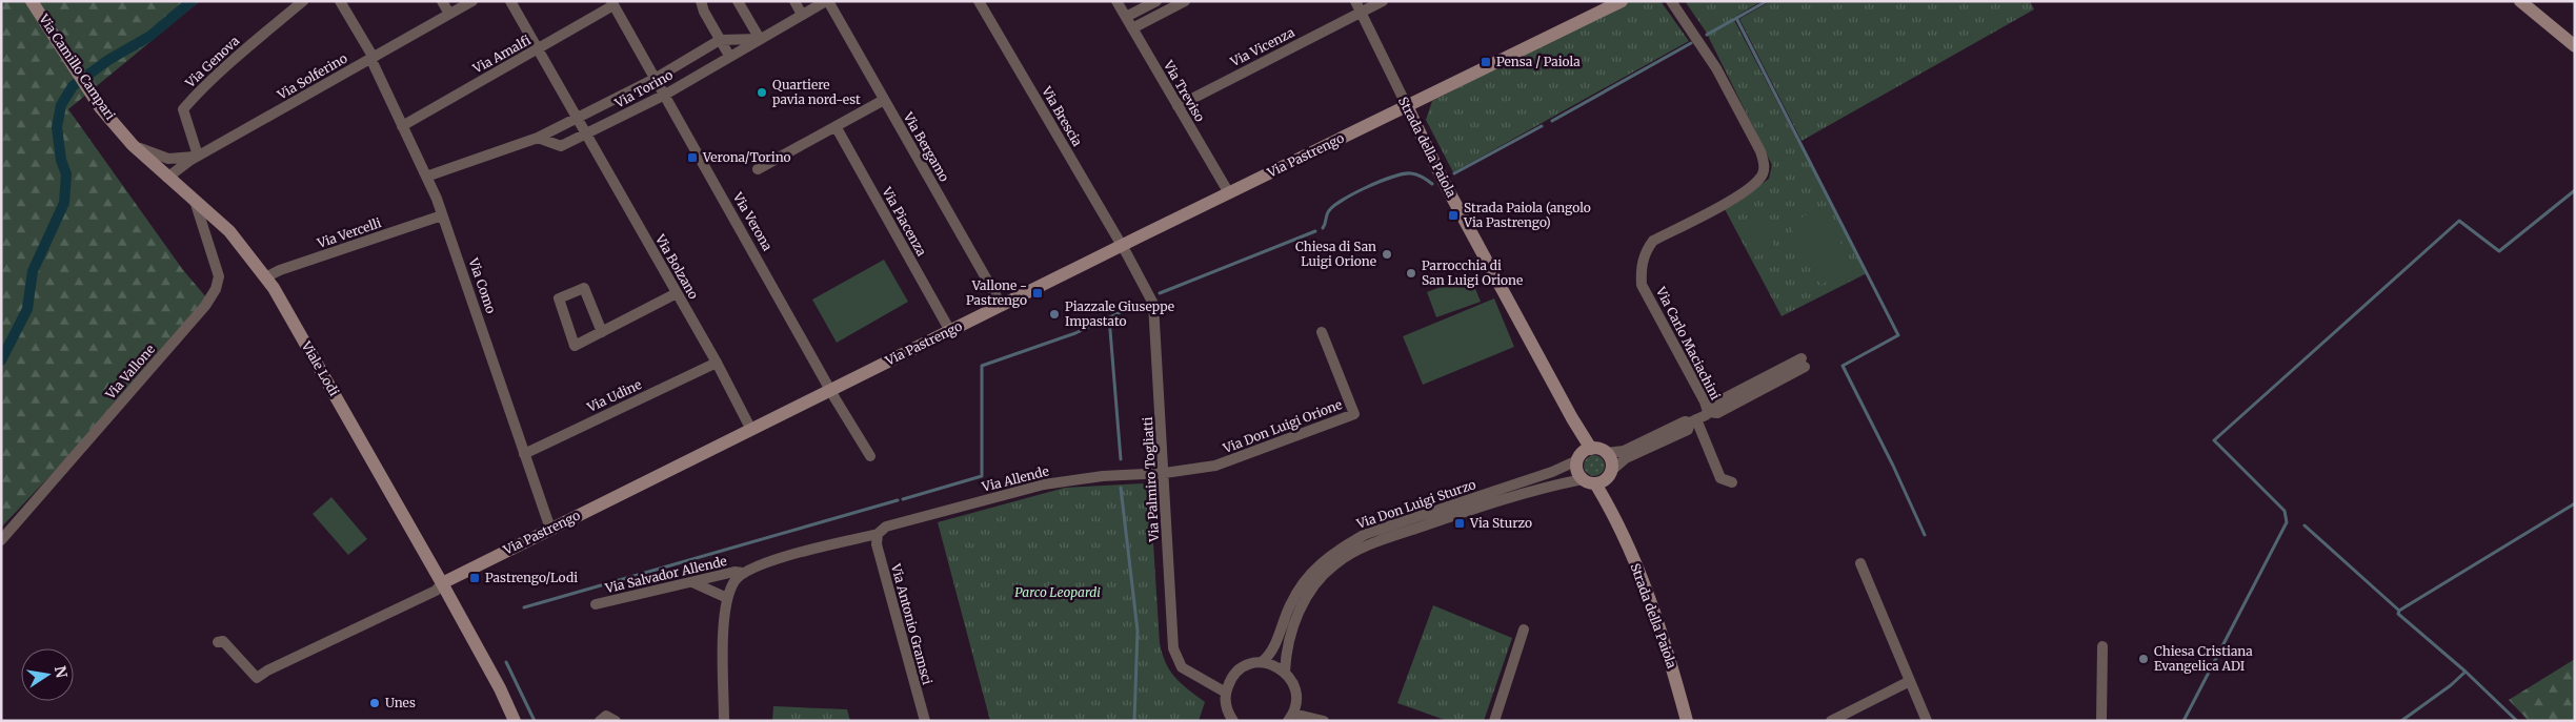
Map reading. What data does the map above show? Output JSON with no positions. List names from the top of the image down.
{
  "streets": {
    "street": [
      "Via Vicenza",
      "Via Amalfi",
      "Via Genova",
      "Via Camillo Campari",
      "Via Solferino",
      "Via Torino",
      "Via Treviso",
      "Via Brescia",
      "Via Bergamo",
      "Strada della Paiola",
      "Via Pastrengo",
      "Via Verona",
      "Via Piacenza",
      "Via Vercelli",
      "Via Bolzano",
      "Via Como",
      "Via Carlo Maciachini",
      "Viale Lodi",
      "Via Vallone",
      "Via Udine",
      "Via Don Luigi Orione",
      "Via Allende",
      "Via Palmiro Togliatti",
      "Via Don Luigi Sturzo",
      "Via Salvador Allende",
      "Via Antonio Gramsci"
    ]
  },
  "crossings": [
    ["Via Vicenza", "Via Treviso"],
    ["Via Vicenza", "Strada della Paiola"],
    ["Via Amalfi", "Via Verona"],
    ["Via Amalfi", "Via Bolzano"],
    ["Via Amalfi", "Via Como"],
    ["Via Genova", "Via Solferino"],
    ["Via Camillo Campari", "Via Solferino"],
    ["Via Camillo Campari", "Viale Lodi"],
    ["Via Solferino", "Via Como"],
    ["Via Solferino", "Viale Lodi"],
    ["Via Torino", "Via Bergamo"],
    ["Via Torino", "Via Verona"],
    ["Via Torino", "Via Bolzano"],
    ["Via Torino", "Via Como"],
    ["Via Treviso", "Via Pastrengo"],
    ["Via Brescia", "Via Pastrengo"],
    ["Via Brescia", "Via Palmiro Togliatti"],
    ["Via Bergamo", "Via Pastrengo"],
    ["Strada della Paiola", "Via Pastrengo"],
    ["Strada della Paiola", "Via Don Luigi Sturzo"],
    ["Via Pastrengo", "Via Verona"],
    ["Via Pastrengo", "Via Piacenza"],
    ["Via Pastrengo", "Via Bolzano"],
    ["Via Pastrengo", "Via Como"],
    ["Via Pastrengo", "Viale Lodi"],
    ["Via Pastrengo", "Via Palmiro Togliatti"],
    ["Via Vercelli", "Via Como"],
    ["Via Vercelli", "Viale Lodi"],
    ["Via Bolzano", "Via Udine"],
    ["Via Como", "Via Udine"],
    ["Viale Lodi", "Via Vallone"],
    ["Via Don Luigi Orione", "Via Allende"],
    ["Via Don Luigi Orione", "Via Palmiro Togliatti"],
    ["Via Allende", "Via Palmiro Togliatti"],
    ["Via Allende", "Via Salvador Allende"],
    ["Via Allende", "Via Antonio Gramsci"],
    ["Via Salvador Allende", "Via Antonio Gramsci"]
  ],
  "parks": ["Parco Leopardi"],
  "places": {
    "transit": [
      "Pensa / Paiola",
      "Verona/Torino",
      "Strada Paiola (angolo Via Pastrengo)",
      "Vallone - Pastrengo",
      "Via Sturzo",
      "Pastrengo/Lodi"
    ],
    "other": [
      "Quartiere pavia nord-est",
      "Chiesa di San Luigi Orione",
      "Parrocchia di San Luigi Orione",
      "Piazzale Giuseppe Impastato",
      "Chiesa Cristiana Evangelica ADI",
      "Unes"
    ]
  },
  "north": "right"
}
